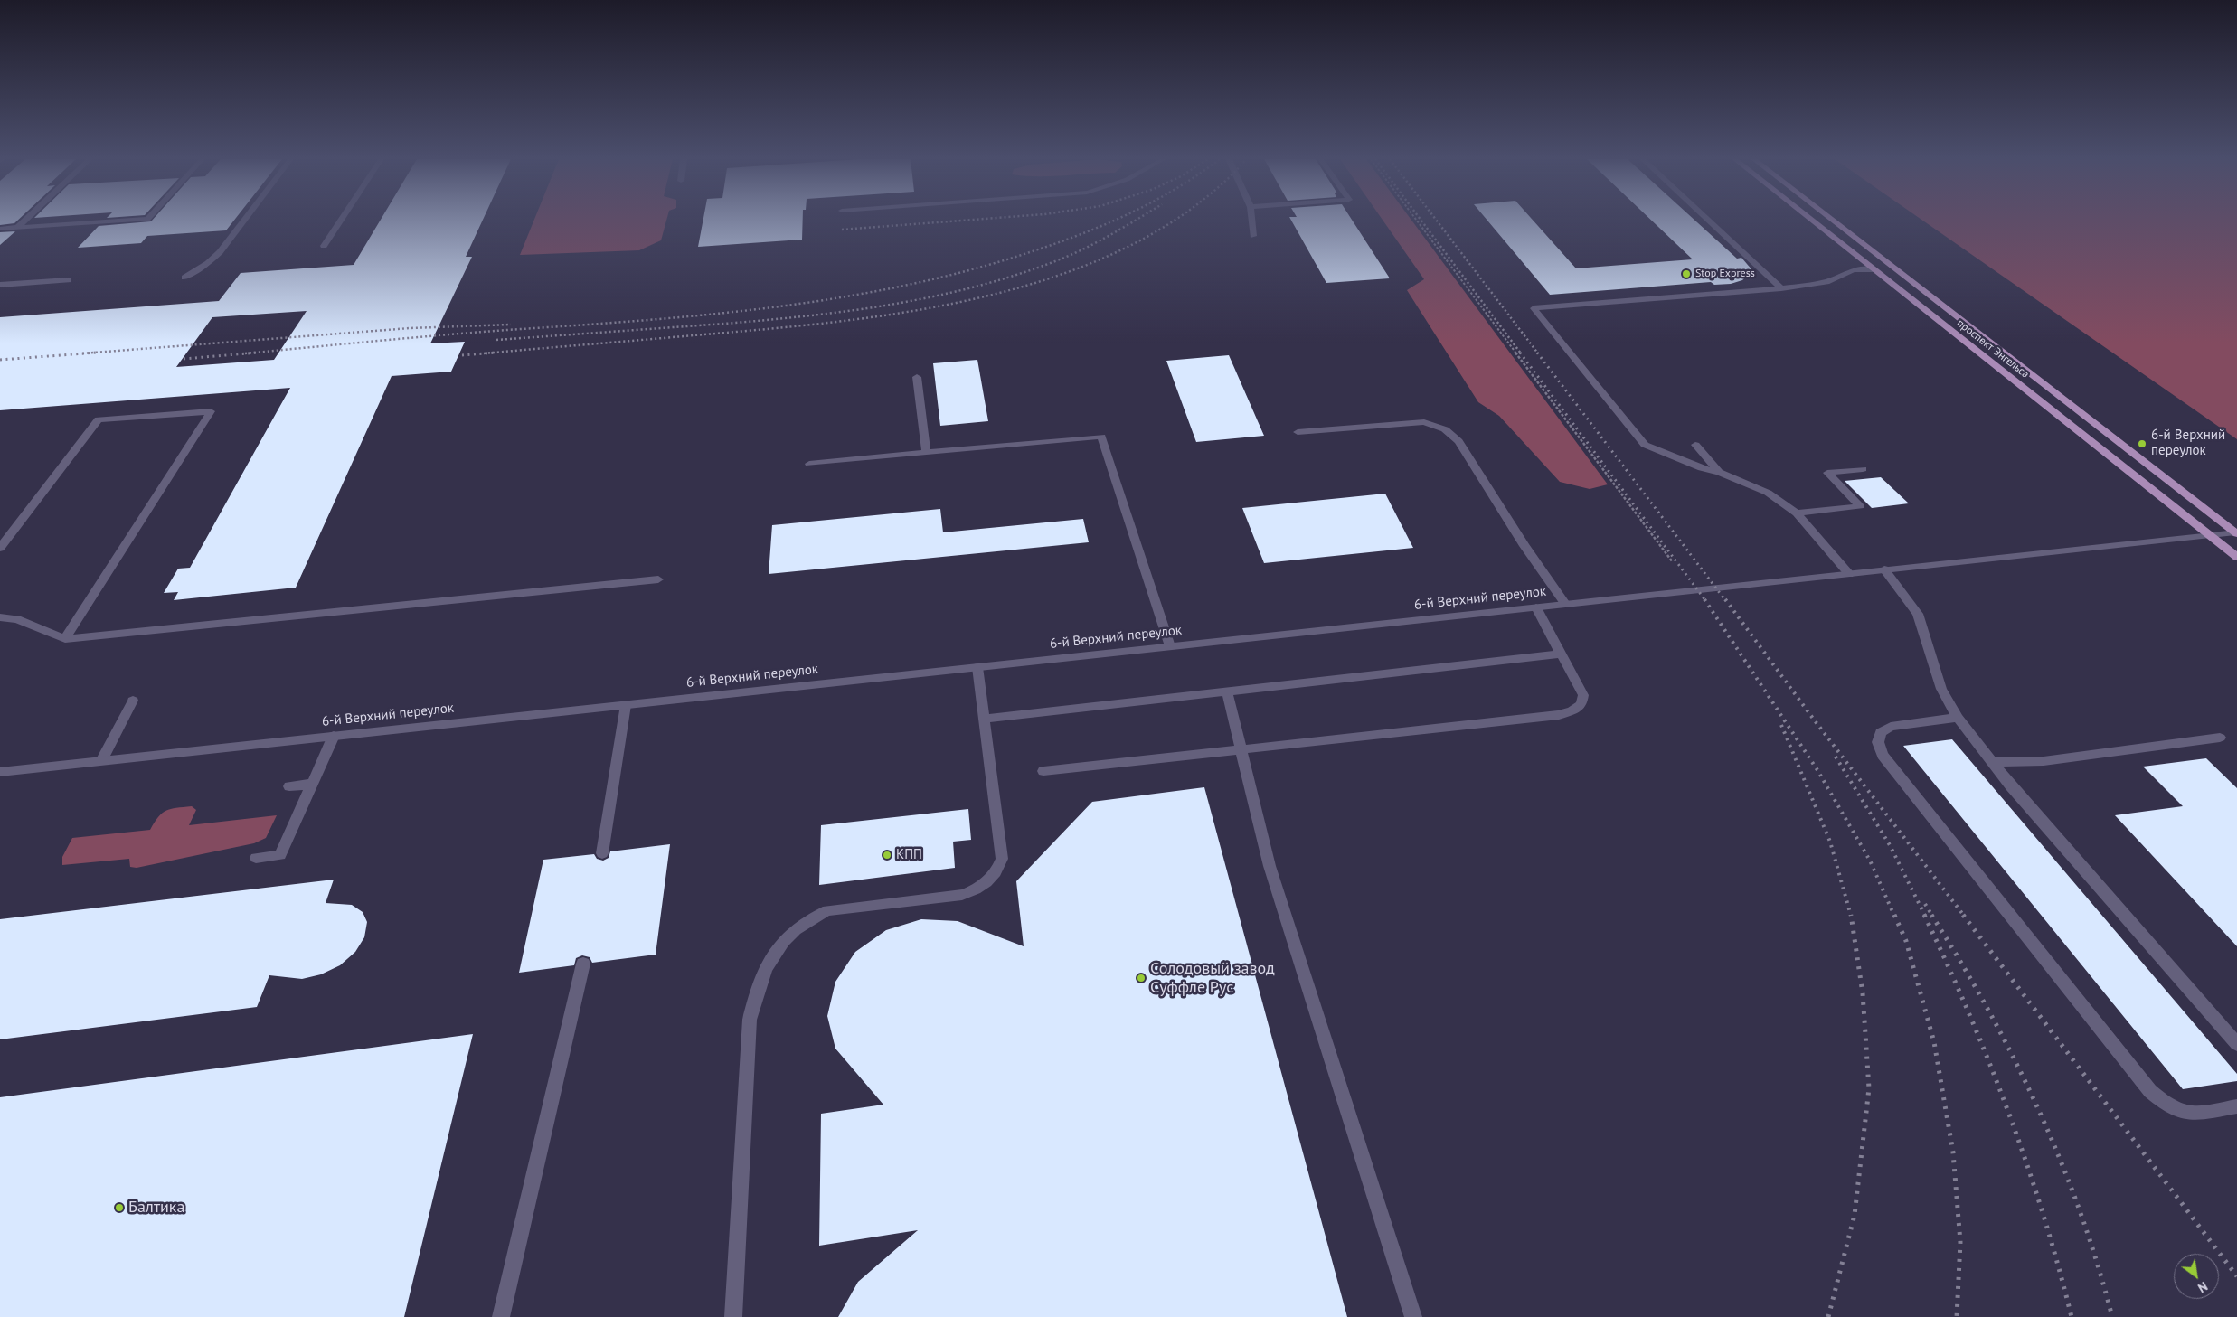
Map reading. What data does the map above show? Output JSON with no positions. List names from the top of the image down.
{
  "streets": {
    "main road": ["проспект Энгельса"],
    "street": ["6-й Верхний переулок"]
  },
  "crossings": [
    ["проспект Энгельса", "6-й Верхний переулок"]
  ],
  "places": [
    "Stop Express",
    "6-й Верхний переулок",
    "КПП",
    "Солодовый завод Суффле Рус",
    "Балтика"
  ],
  "north": "bottom right"
}
